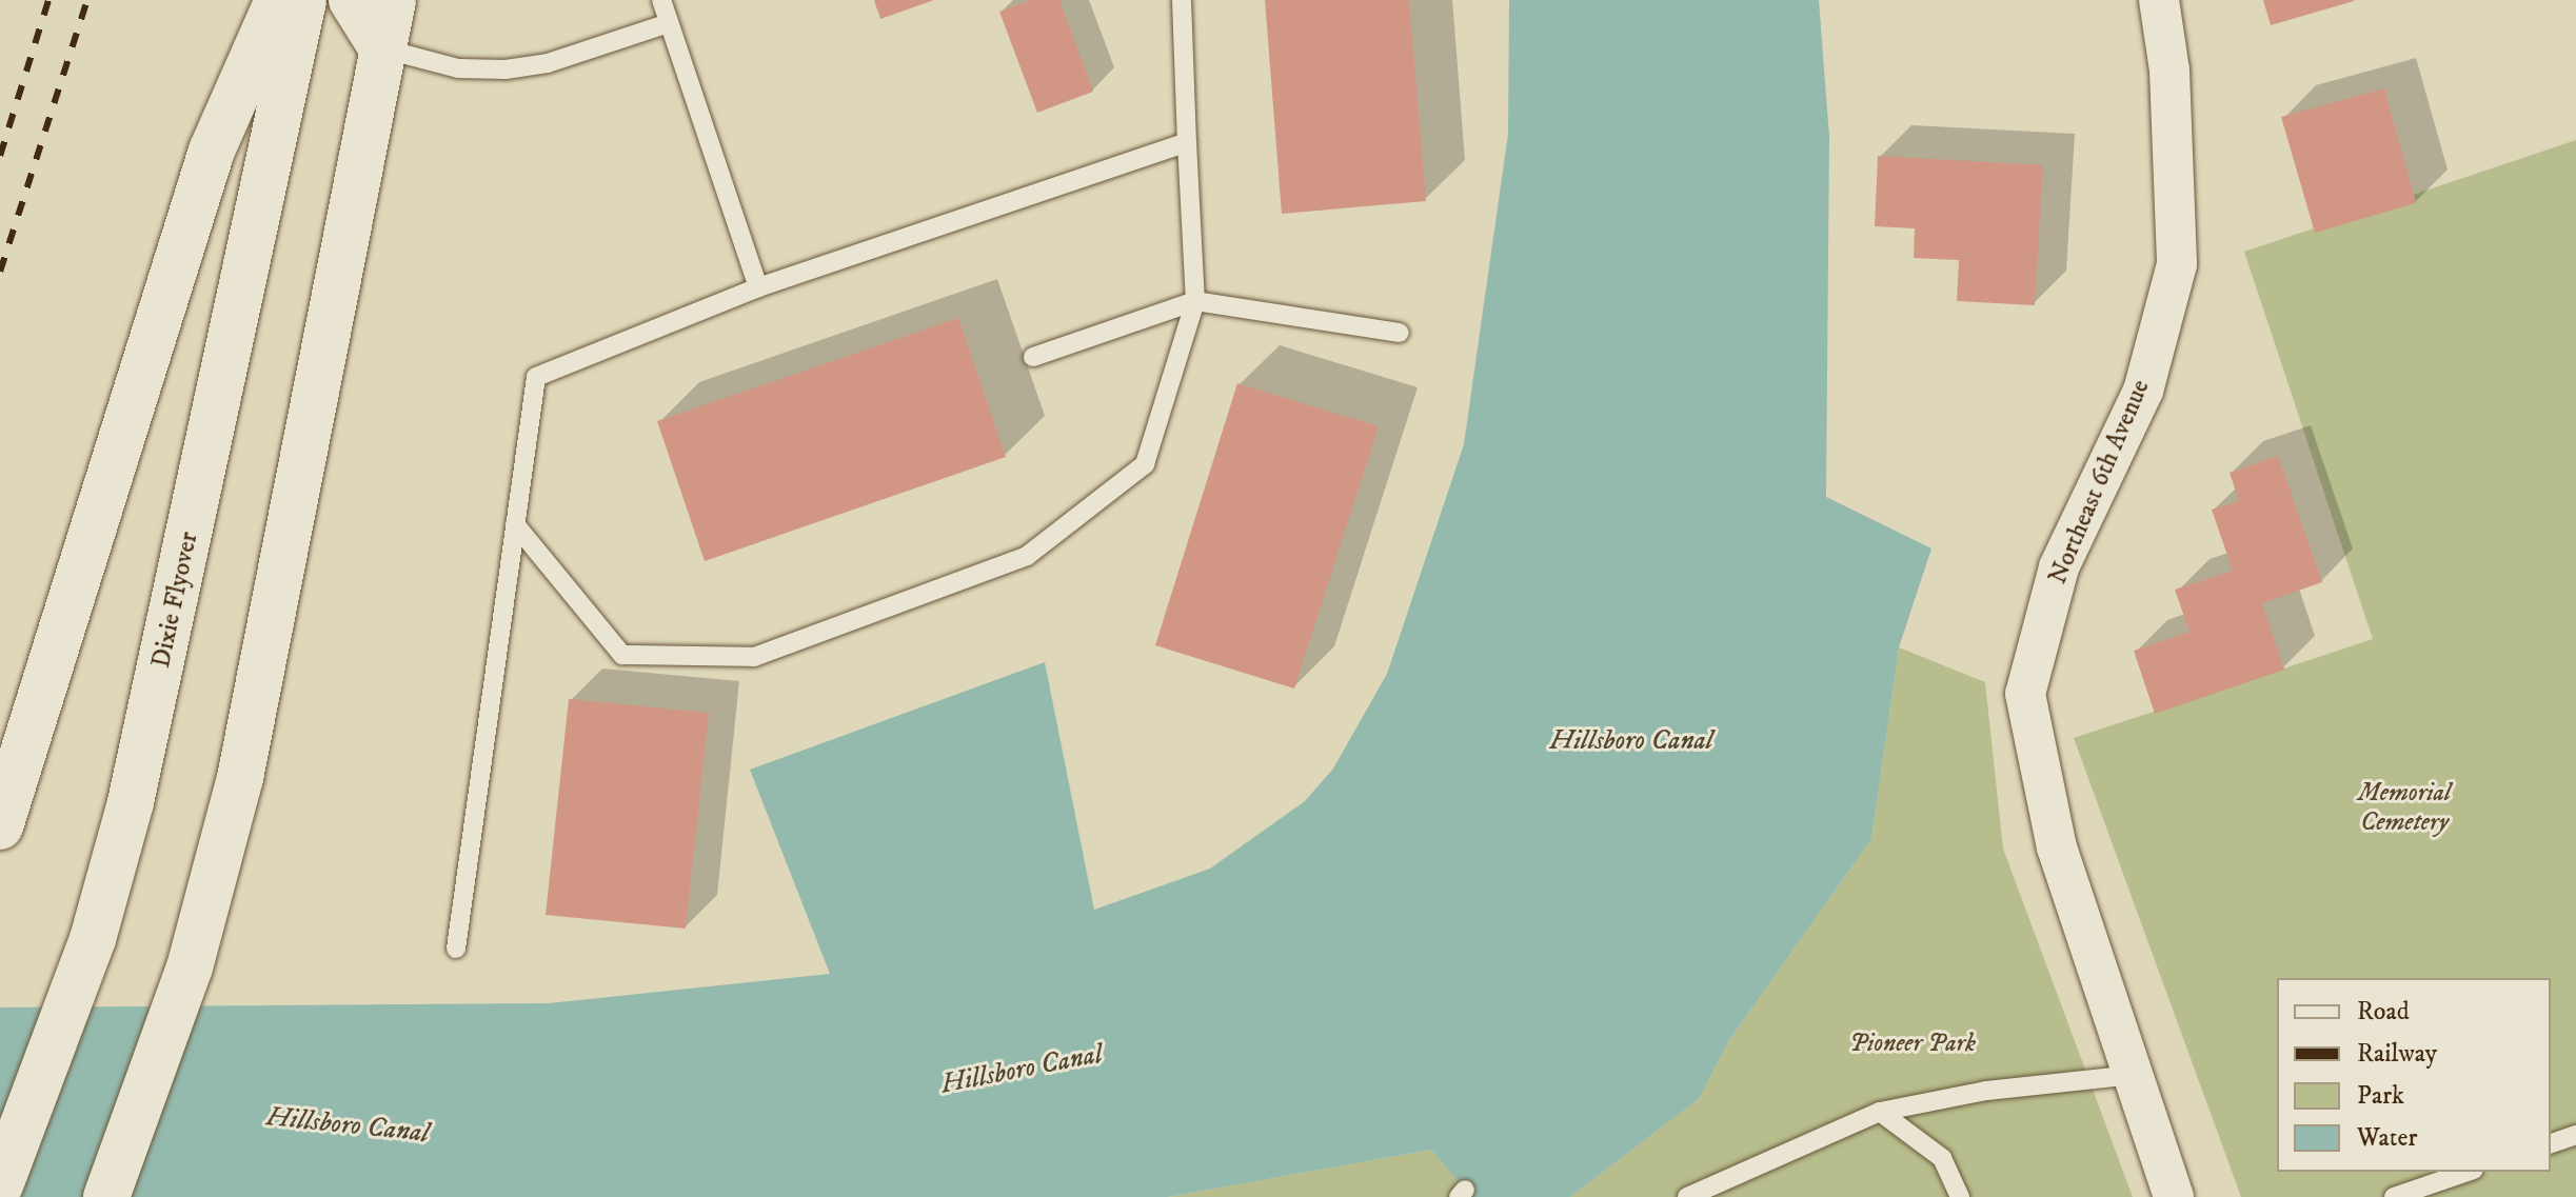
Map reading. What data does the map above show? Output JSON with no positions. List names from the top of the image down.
{
  "streets": {
    "main road": ["Dixie Flyover"],
    "street": ["Northeast 6th Avenue"]
  },
  "water": ["Hillsboro Canal"],
  "parks": ["Memorial Cemetery", "Pioneer Park"],
  "legend": [
    "Road",
    "Railway",
    "Park",
    "Water"
  ]
}
